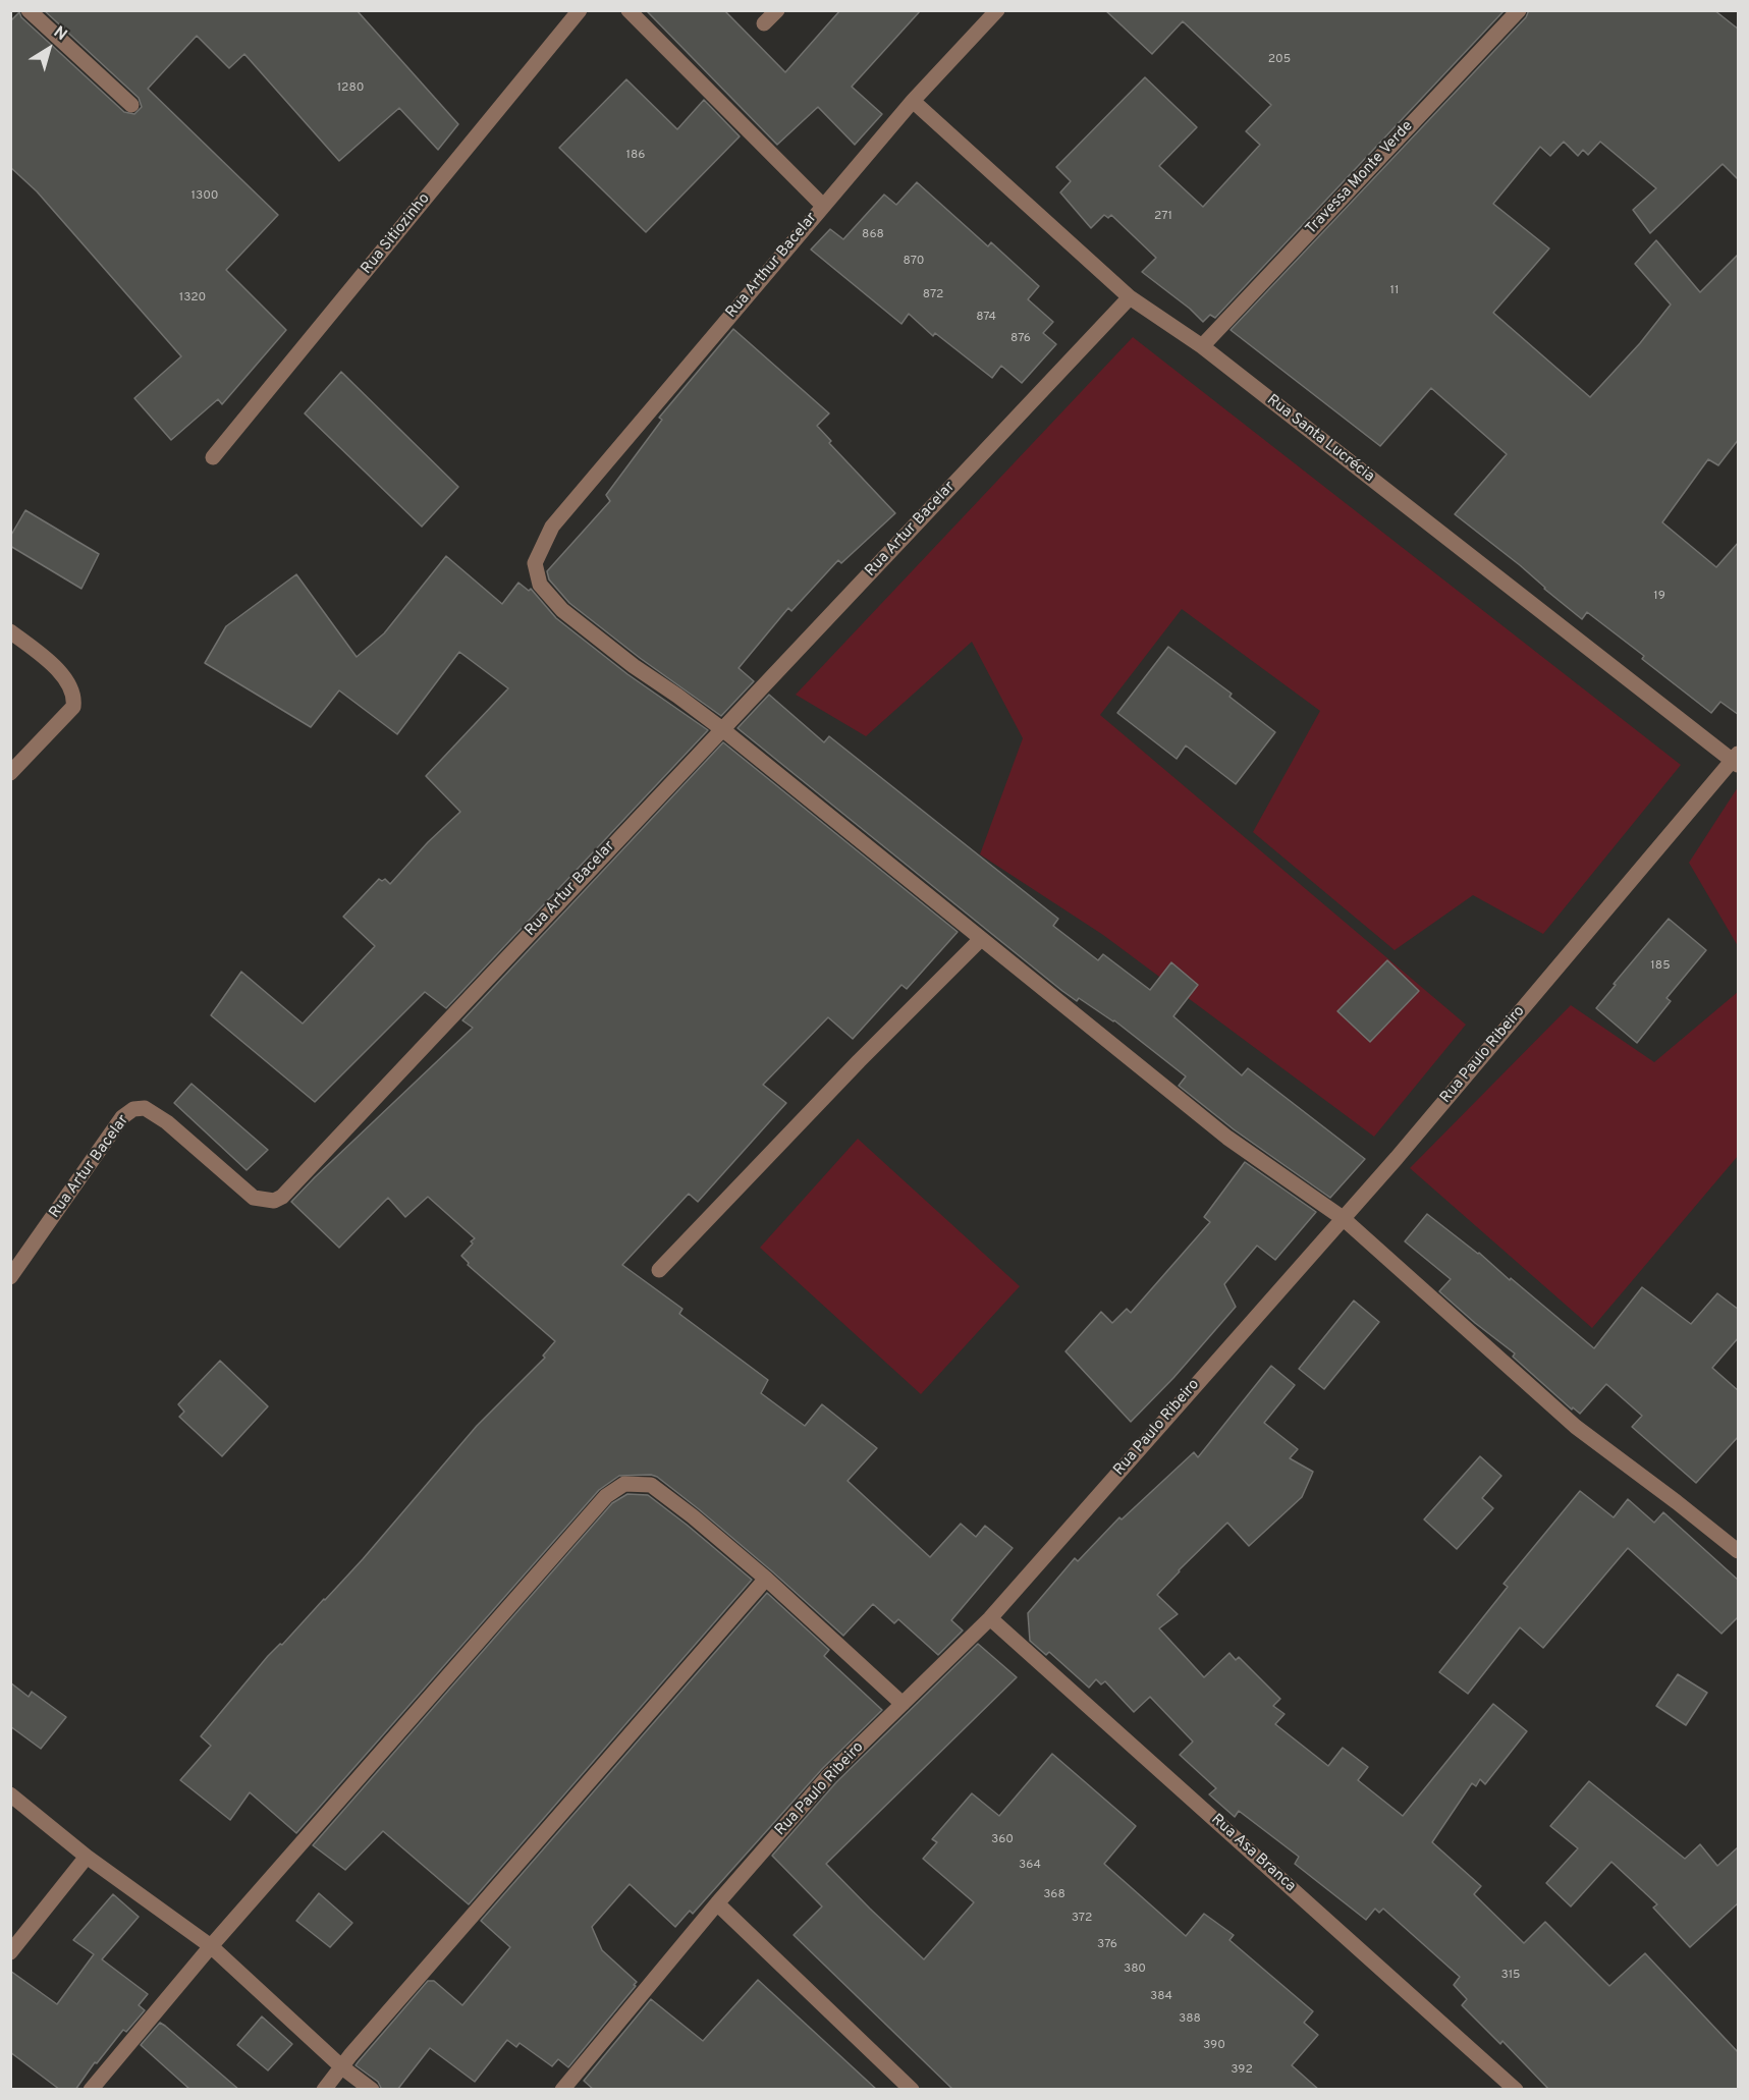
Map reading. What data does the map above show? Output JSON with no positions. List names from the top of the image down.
{
  "streets": {
    "street": [
      "Travessa Monte Verde",
      "Rua Sitiozinho",
      "Rua Arthur Bacelar",
      "Rua Santa Lucrécia",
      "Rua Artur Bacelar",
      "Rua Paulo Ribeiro",
      "Rua Asa Branca"
    ]
  },
  "crossings": [
    ["Travessa Monte Verde", "Rua Santa Lucrécia"],
    ["Rua Arthur Bacelar", "Rua Santa Lucrécia"],
    ["Rua Arthur Bacelar", "Rua Artur Bacelar"],
    ["Rua Arthur Bacelar", "Rua Paulo Ribeiro"],
    ["Rua Santa Lucrécia", "Rua Artur Bacelar"],
    ["Rua Santa Lucrécia", "Rua Paulo Ribeiro"],
    ["Rua Paulo Ribeiro", "Rua Asa Branca"]
  ],
  "house_numbers": [
    "205",
    "1280",
    "186",
    "1300",
    "271",
    "868",
    "870",
    "11",
    "872",
    "1320",
    "874",
    "876",
    "19",
    "185",
    "360",
    "364",
    "368",
    "372",
    "376",
    "380",
    "315",
    "384",
    "388",
    "390",
    "392"
  ],
  "north": "top right"
}
